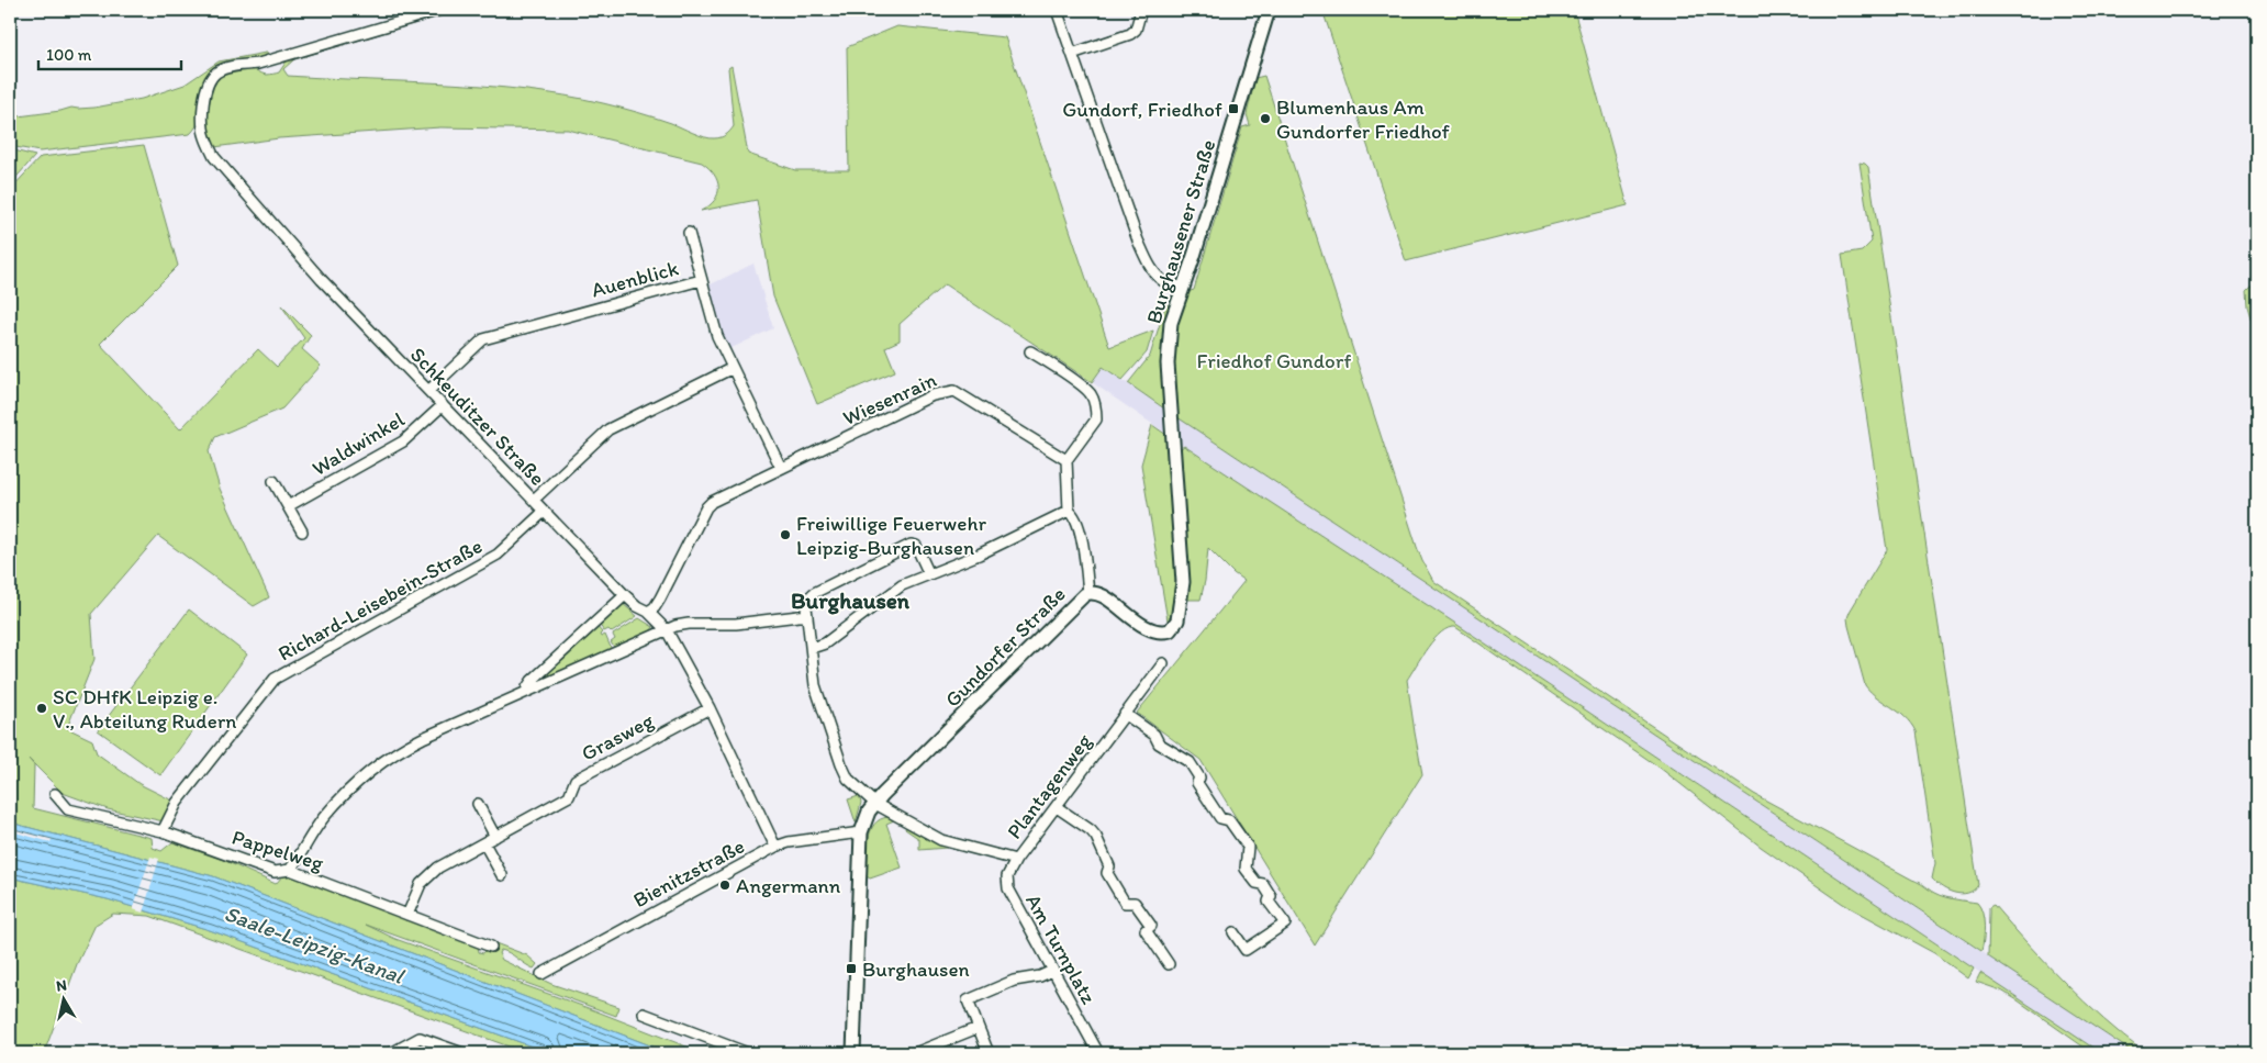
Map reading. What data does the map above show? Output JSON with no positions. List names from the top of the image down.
{
  "streets": {
    "street": [
      "Burghausener Straße",
      "Auenblick",
      "Wiesenrain",
      "Schkeuditzer Straße",
      "Waldwinkel",
      "Richard-Leisebein-Straße",
      "Gundorfer Straße",
      "Grasweg",
      "Plantagenweg",
      "Pappelweg",
      "Bienitzstraße",
      "Am Turnplatz"
    ]
  },
  "crossings": [
    ["Burghausener Straße", "Gundorfer Straße"],
    ["Auenblick", "Wiesenrain"],
    ["Auenblick", "Schkeuditzer Straße"],
    ["Wiesenrain", "Schkeuditzer Straße"],
    ["Schkeuditzer Straße", "Waldwinkel"],
    ["Schkeuditzer Straße", "Richard-Leisebein-Straße"],
    ["Schkeuditzer Straße", "Grasweg"],
    ["Schkeuditzer Straße", "Bienitzstraße"],
    ["Richard-Leisebein-Straße", "Pappelweg"],
    ["Gundorfer Straße", "Plantagenweg"],
    ["Gundorfer Straße", "Bienitzstraße"],
    ["Grasweg", "Pappelweg"],
    ["Plantagenweg", "Am Turnplatz"]
  ],
  "districts": ["Burghausen"],
  "water": ["Saale-Leipzig-Kanal"],
  "parks": ["Friedhof Gundorf"],
  "places": {
    "transit": ["Gundorf, Friedhof", "Burghausen"],
    "other": [
      "Blumenhaus Am Gundorfer Friedhof",
      "Freiwillige Feuerwehr Leipzig-Burghausen",
      "SC DHfK Leipzig e. V., Abteilung Rudern",
      "Angermann"
    ]
  },
  "scale_bar": "100 m",
  "north": "top"
}
